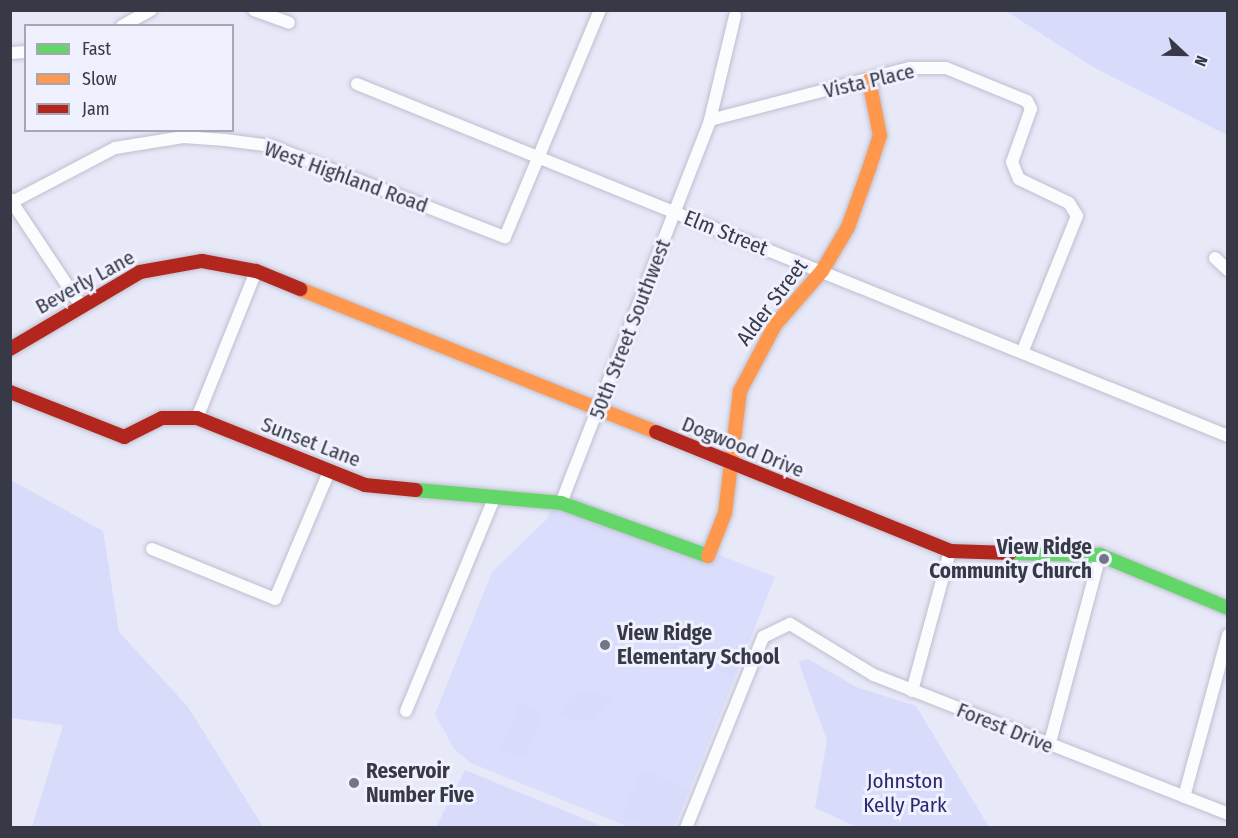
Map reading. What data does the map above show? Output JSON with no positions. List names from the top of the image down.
{
  "streets": {
    "street": [
      "Vista Place",
      "West Highland Road",
      "Elm Street",
      "Beverly Lane",
      "Alder Street",
      "50th Street Southwest",
      "Sunset Lane",
      "Dogwood Drive",
      "Forest Drive"
    ]
  },
  "crossings": [
    ["Vista Place", "Elm Street"],
    ["Vista Place", "Alder Street"],
    ["Vista Place", "50th Street Southwest"],
    ["West Highland Road", "Elm Street"],
    ["Elm Street", "Alder Street"],
    ["Elm Street", "50th Street Southwest"],
    ["Beverly Lane", "Dogwood Drive"],
    ["Alder Street", "Sunset Lane"],
    ["Alder Street", "Dogwood Drive"],
    ["50th Street Southwest", "Sunset Lane"],
    ["50th Street Southwest", "Dogwood Drive"]
  ],
  "parks": ["Johnston Kelly Park"],
  "places": ["View Ridge Community Church", "View Ridge Elementary School", "Reservoir Number Five"],
  "legend": ["Fast", "Slow", "Jam"],
  "north": "right"
}
